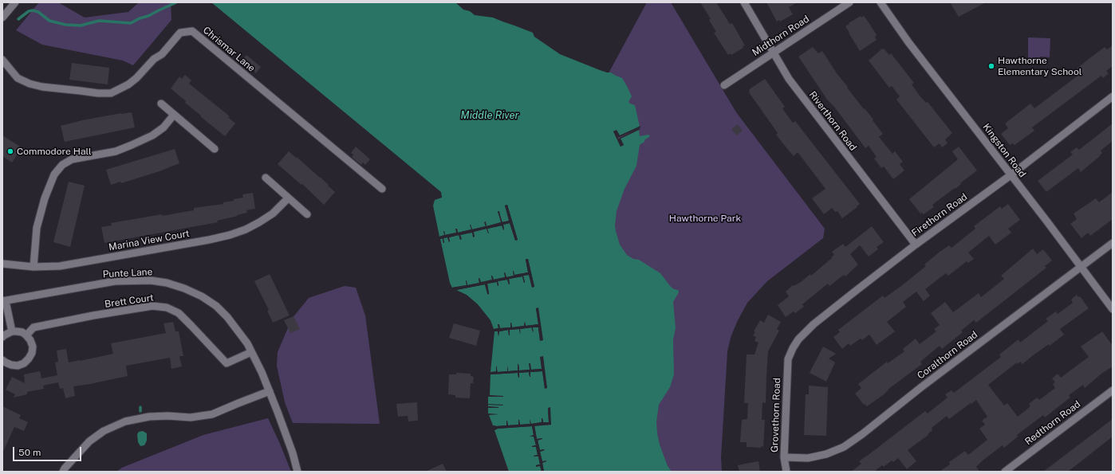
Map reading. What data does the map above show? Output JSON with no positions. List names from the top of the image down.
{
  "streets": {
    "street": [
      "Midthorn Road",
      "Chrismar Lane",
      "Riverthorn Road",
      "Kingston Road",
      "Firethorn Road",
      "Marina View Court",
      "Punte Lane",
      "Brett Court",
      "Coralthorn Road",
      "Grovethorn Road",
      "Redthorn Road"
    ]
  },
  "crossings": [
    ["Midthorn Road", "Riverthorn Road"],
    ["Riverthorn Road", "Firethorn Road"],
    ["Kingston Road", "Firethorn Road"],
    ["Kingston Road", "Coralthorn Road"],
    ["Firethorn Road", "Grovethorn Road"],
    ["Punte Lane", "Brett Court"],
    ["Coralthorn Road", "Grovethorn Road"]
  ],
  "water": ["Middle River"],
  "parks": ["Hawthorne Park"],
  "places": ["Hawthorne Elementary School", "Commodore Hall"],
  "scale_bar": "50 m"
}
